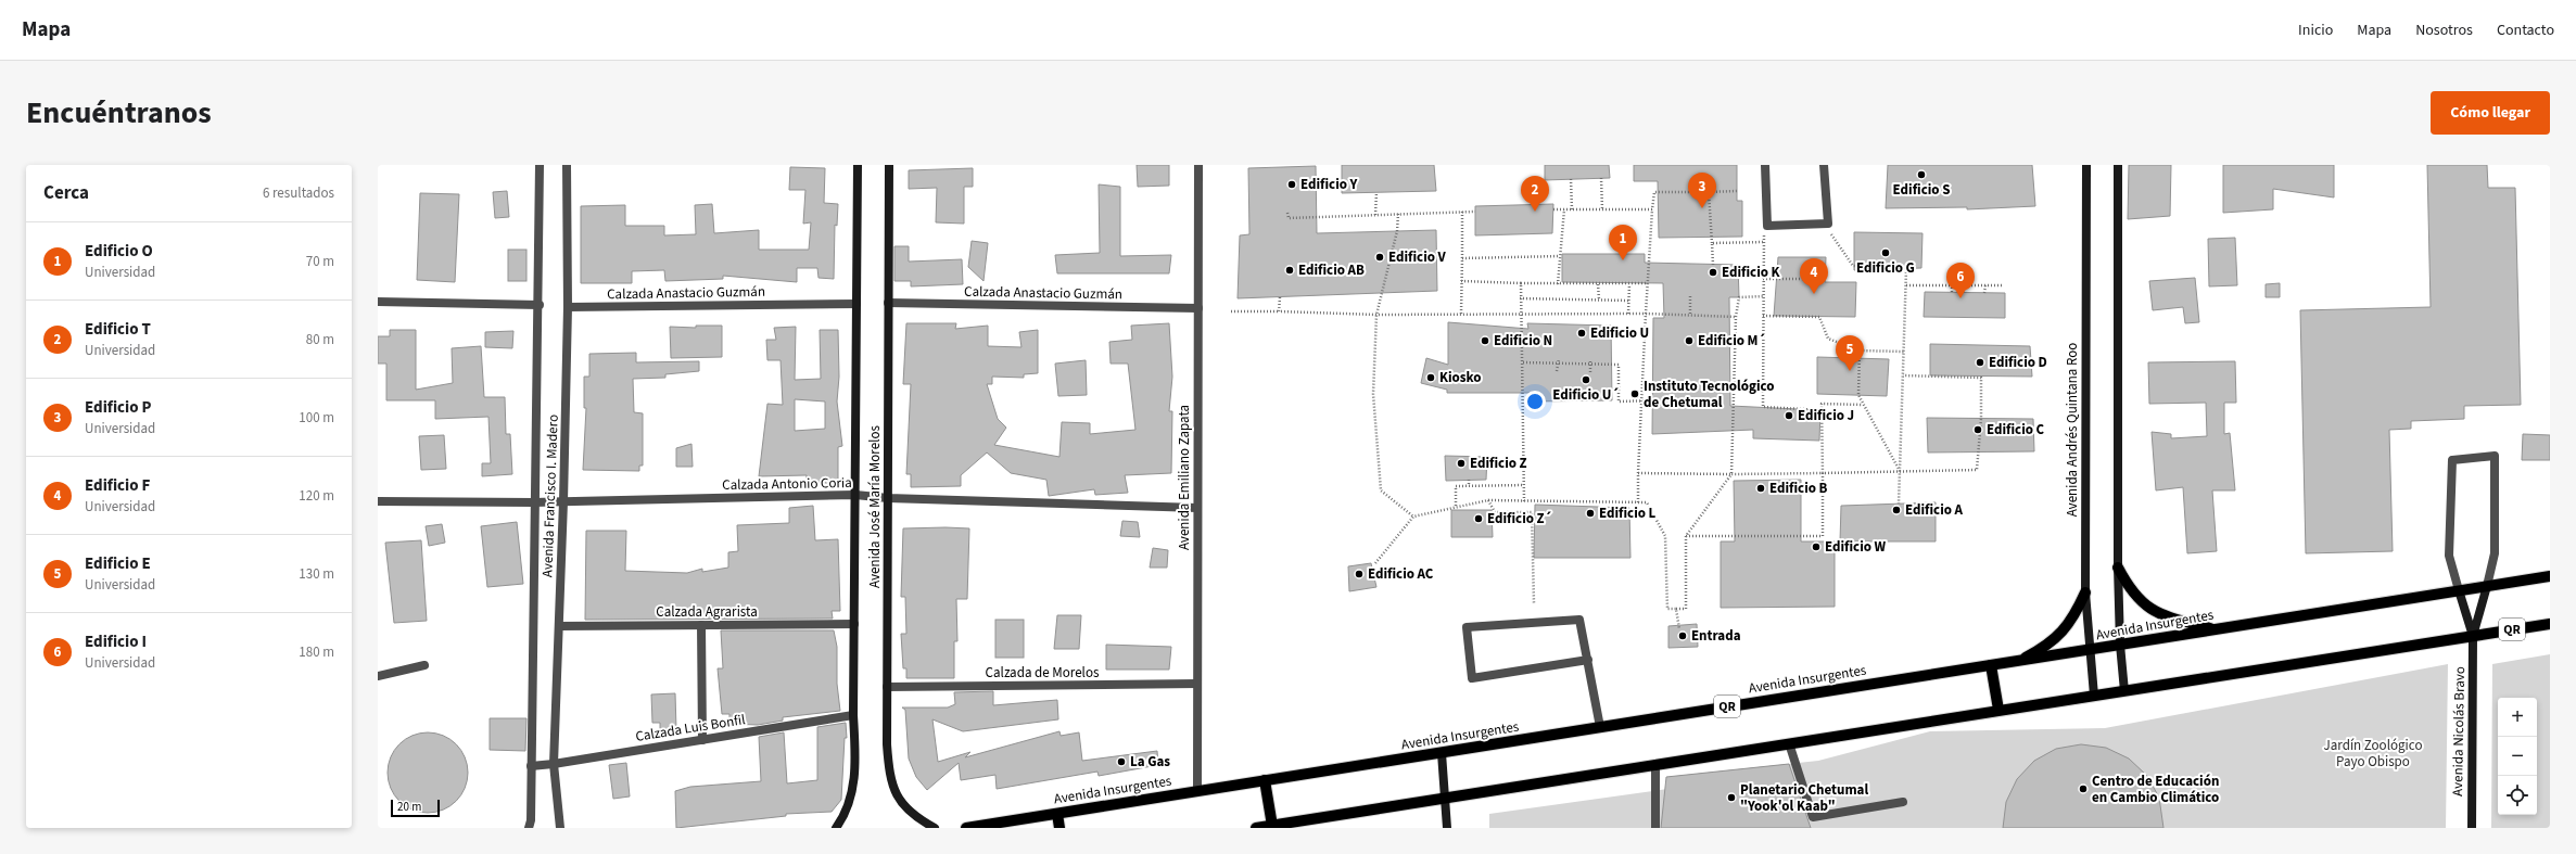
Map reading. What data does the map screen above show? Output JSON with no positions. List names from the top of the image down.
{
  "streets": {
    "main road": [
      "Avenida Andrés Quintana Roo",
      "Avenida José María Morelos",
      "Avenida Insurgentes",
      "QR",
      "Avenida Nicolás Bravo"
    ],
    "street": [
      "Calzada Anastacio Guzmán",
      "Avenida Emiliano Zapata",
      "Calzada Antonio Coria",
      "Avenida Francisco I. Madero",
      "Calzada Agrarista",
      "Calzada de Morelos",
      "Calzada Luis Bonfil"
    ]
  },
  "crossings": [
    ["Calzada Anastacio Guzmán", "Avenida Emiliano Zapata"],
    ["Calzada Anastacio Guzmán", "Avenida Francisco I. Madero"],
    ["Calzada Anastacio Guzmán", "Avenida José María Morelos"],
    ["Avenida Andrés Quintana Roo", "Avenida Insurgentes"],
    ["Avenida Andrés Quintana Roo", "QR"],
    ["Avenida Emiliano Zapata", "Calzada Antonio Coria"],
    ["Avenida Emiliano Zapata", "Avenida Insurgentes"],
    ["Avenida Emiliano Zapata", "Calzada de Morelos"],
    ["Calzada Antonio Coria", "Avenida Francisco I. Madero"],
    ["Calzada Antonio Coria", "Avenida José María Morelos"],
    ["Avenida Francisco I. Madero", "Calzada Agrarista"],
    ["Avenida Francisco I. Madero", "Calzada Luis Bonfil"],
    ["Avenida José María Morelos", "Calzada Agrarista"],
    ["Avenida José María Morelos", "Calzada de Morelos"],
    ["Avenida José María Morelos", "Calzada Luis Bonfil"],
    ["Avenida Insurgentes", "Avenida Nicolás Bravo"],
    ["QR", "Avenida Nicolás Bravo"]
  ],
  "parks": ["Jardín Zoológico Payo Obispo"],
  "places": [
    "Edificio S",
    "Edificio Y",
    "Edificio G",
    "Edificio V",
    "Edificio AB",
    "Edificio K",
    "Edificio U",
    "Edificio N",
    "Edificio M´",
    "Edificio D",
    "Kiosko",
    "Edificio U´",
    "Instituto Tecnológico de Chetumal",
    "Edificio J",
    "Edificio C",
    "Edificio Z",
    "Edificio B",
    "Edificio A",
    "Edificio L",
    "Edificio Z´",
    "Edificio W",
    "Edificio AC",
    "Entrada",
    "La Gas",
    "Centro de Educación en Cambio Climático",
    "Planetario Chetumal \"Yook'ol Kaab\""
  ],
  "scale_bar": "20 m",
  "page": {
    "header": "Mapa",
    "nav": [
      "Inicio",
      "Mapa",
      "Nosotros",
      "Contacto"
    ],
    "title": "Encuéntranos",
    "buttons": "Cómo llegar",
    "heading": ["Cerca", "6 resultados"],
    "pins": [
      "3",
      "2",
      "1",
      "4",
      "6",
      "5"
    ],
    "list": [
      {
        "mark": "1",
        "name": "Edificio O",
        "note": "Universidad",
        "value": "70 m"
      },
      {
        "mark": "2",
        "name": "Edificio T",
        "note": "Universidad",
        "value": "80 m"
      },
      {
        "mark": "3",
        "name": "Edificio P",
        "note": "Universidad",
        "value": "100 m"
      },
      {
        "mark": "4",
        "name": "Edificio F",
        "note": "Universidad",
        "value": "120 m"
      },
      {
        "mark": "5",
        "name": "Edificio E",
        "note": "Universidad",
        "value": "130 m"
      },
      {
        "mark": "6",
        "name": "Edificio I",
        "note": "Universidad",
        "value": "180 m"
      }
    ],
    "map_buttons": ["+", "−"],
    "scale": "20 m"
  }
}
